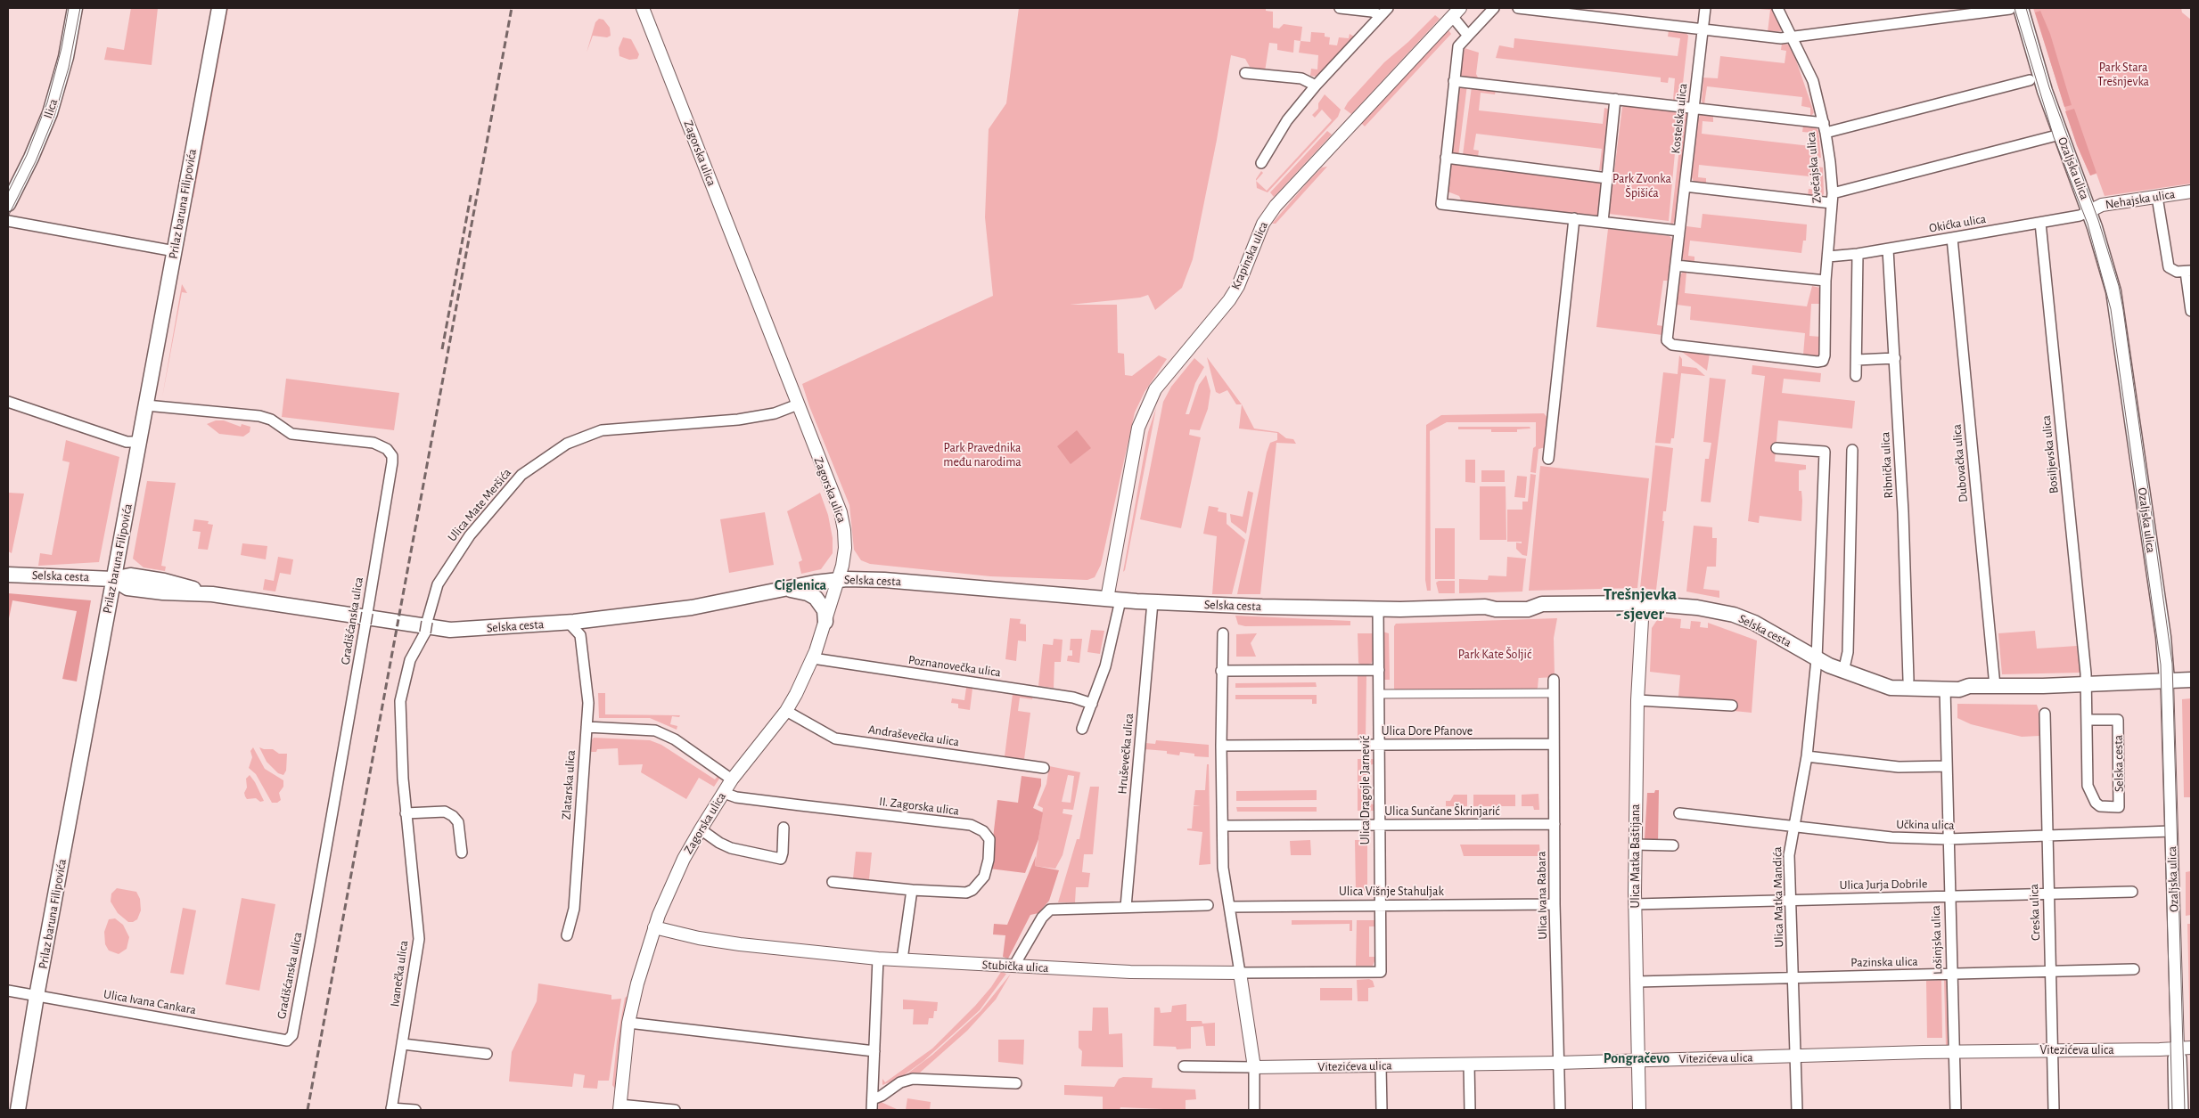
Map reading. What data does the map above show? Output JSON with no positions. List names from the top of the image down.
{
  "streets": {
    "main road": [
      "Ilica",
      "Ozaljska ulica",
      "Prilaz baruna Filipovića",
      "Selska cesta"
    ],
    "street": [
      "Kostelska ulica",
      "Zagorska ulica",
      "Zvečajska ulica",
      "Nehajska ulica",
      "Okićka ulica",
      "Krapinska ulica",
      "Bosiljevska ulica",
      "Dubovačka ulica",
      "Ribnička ulica",
      "Ulica Mate Meršića",
      "Gradišćanska ulica",
      "Poznanovečka ulica",
      "Ulica Dore Pfanove",
      "Andraševečka ulica",
      "Hruševečka ulica",
      "Zlatarska ulica",
      "Ulica Dragojle Jarnević",
      "II. Zagorska ulica",
      "Ulica Sunčane Škrinjarić",
      "Učkina ulica",
      "Ulica Matka Baštijana",
      "Ulica Jurja Dobrile",
      "Ulica Višnje Stahuljak",
      "Ulica Ivana Rabara",
      "Ulica Matka Mandića",
      "Creska ulica",
      "Lošinjska ulica",
      "Pazinska ulica",
      "Stubička ulica",
      "Ivanečka ulica",
      "Ulica Ivana Cankara",
      "Vitezićeva ulica"
    ]
  },
  "crossings": [
    ["Kostelska ulica", "Zvečajska ulica"],
    ["Zagorska ulica", "Ulica Mate Meršića"],
    ["Zagorska ulica", "Selska cesta"],
    ["Zagorska ulica", "Poznanovečka ulica"],
    ["Zagorska ulica", "Andraševečka ulica"],
    ["Zagorska ulica", "II. Zagorska ulica"],
    ["Zagorska ulica", "Stubička ulica"],
    ["Zvečajska ulica", "Okićka ulica"],
    ["Ozaljska ulica", "Nehajska ulica"],
    ["Ozaljska ulica", "Okićka ulica"],
    ["Ozaljska ulica", "Selska cesta"],
    ["Ozaljska ulica", "Učkina ulica"],
    ["Ozaljska ulica", "Vitezićeva ulica"],
    ["Nehajska ulica", "Okićka ulica"],
    ["Prilaz baruna Filipovića", "Selska cesta"],
    ["Prilaz baruna Filipovića", "Gradišćanska ulica"],
    ["Prilaz baruna Filipovića", "Ulica Ivana Cankara"],
    ["Okićka ulica", "Bosiljevska ulica"],
    ["Okićka ulica", "Dubovačka ulica"],
    ["Okićka ulica", "Ribnička ulica"],
    ["Krapinska ulica", "Selska cesta"],
    ["Bosiljevska ulica", "Selska cesta"],
    ["Dubovačka ulica", "Selska cesta"],
    ["Ribnička ulica", "Selska cesta"],
    ["Ulica Mate Meršića", "Ivanečka ulica"],
    ["Selska cesta", "Hruševečka ulica"],
    ["Selska cesta", "Ulica Dragojle Jarnević"],
    ["Selska cesta", "Ulica Matka Baštijana"],
    ["Selska cesta", "Ulica Matka Mandića"],
    ["Selska cesta", "Lošinjska ulica"],
    ["Gradišćanska ulica", "Ulica Ivana Cankara"],
    ["Ulica Dore Pfanove", "Ulica Dragojle Jarnević"],
    ["Ulica Dore Pfanove", "Ulica Ivana Rabara"],
    ["Ulica Dragojle Jarnević", "Ulica Sunčane Škrinjarić"],
    ["Ulica Dragojle Jarnević", "Ulica Višnje Stahuljak"],
    ["Ulica Dragojle Jarnević", "Stubička ulica"],
    ["Ulica Sunčane Škrinjarić", "Ulica Ivana Rabara"],
    ["Učkina ulica", "Ulica Matka Mandića"],
    ["Učkina ulica", "Creska ulica"],
    ["Učkina ulica", "Lošinjska ulica"],
    ["Ulica Matka Baštijana", "Ulica Jurja Dobrile"],
    ["Ulica Matka Baštijana", "Pazinska ulica"],
    ["Ulica Matka Baštijana", "Vitezićeva ulica"],
    ["Ulica Jurja Dobrile", "Ulica Matka Mandića"],
    ["Ulica Jurja Dobrile", "Creska ulica"],
    ["Ulica Jurja Dobrile", "Lošinjska ulica"],
    ["Ulica Višnje Stahuljak", "Ulica Ivana Rabara"],
    ["Ulica Ivana Rabara", "Vitezićeva ulica"],
    ["Ulica Matka Mandića", "Pazinska ulica"],
    ["Ulica Matka Mandića", "Vitezićeva ulica"],
    ["Creska ulica", "Pazinska ulica"],
    ["Creska ulica", "Vitezićeva ulica"],
    ["Lošinjska ulica", "Pazinska ulica"],
    ["Lošinjska ulica", "Vitezićeva ulica"]
  ],
  "districts": ["Ciglenica", "Trešnjevka - sjever", "Pongračevo"],
  "parks": [
    "Park Stara Trešnjevka",
    "Park Zvonka Špišića",
    "Park Pravednika među narodima",
    "Park Kate Šoljić"
  ]
}
